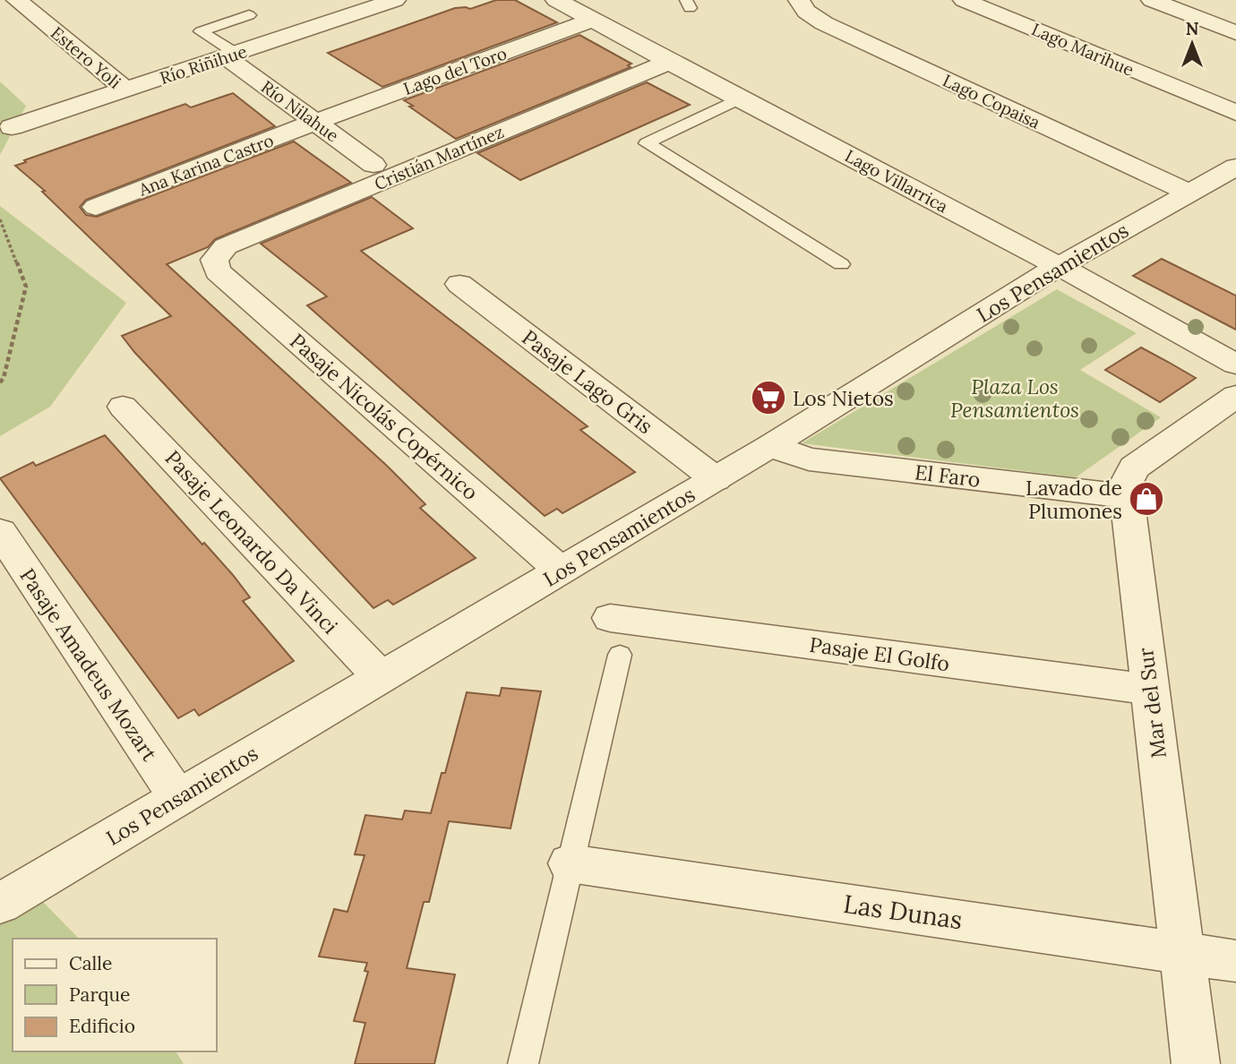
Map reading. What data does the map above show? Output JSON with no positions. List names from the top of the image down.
{
  "streets": {
    "street": [
      "Lago Marihue",
      "Estero Yoli",
      "Río Riñihue",
      "Lago del Toro",
      "Lago Copaisa",
      "Río Nilahue",
      "Cristián Martínez",
      "Ana Karina Castro",
      "Lago Villarrica",
      "Los Pensamientos",
      "Pasaje Lago Gris",
      "Pasaje Nicolás Copérnico",
      "El Faro",
      "Pasaje Leonardo Da Vinci",
      "Pasaje El Golfo",
      "Pasaje Amadeus Mozart",
      "Mar del Sur",
      "Las Dunas"
    ]
  },
  "crossings": [
    ["Estero Yoli", "Río Riñihue"],
    ["Río Riñihue", "Río Nilahue"],
    ["Lago del Toro", "Río Nilahue"],
    ["Lago del Toro", "Ana Karina Castro"],
    ["Lago del Toro", "Lago Villarrica"],
    ["Lago Copaisa", "Los Pensamientos"],
    ["Río Nilahue", "Ana Karina Castro"],
    ["Cristián Martínez", "Lago Villarrica"],
    ["Cristián Martínez", "Pasaje Nicolás Copérnico"],
    ["Lago Villarrica", "Los Pensamientos"],
    ["Los Pensamientos", "Pasaje Lago Gris"],
    ["Los Pensamientos", "Pasaje Nicolás Copérnico"],
    ["Los Pensamientos", "El Faro"],
    ["Los Pensamientos", "Pasaje Leonardo Da Vinci"],
    ["Los Pensamientos", "Pasaje Amadeus Mozart"],
    ["El Faro", "Mar del Sur"],
    ["Pasaje El Golfo", "Mar del Sur"],
    ["Mar del Sur", "Las Dunas"]
  ],
  "parks": ["Plaza Los Pensamientos"],
  "places": {
    "supermarket": ["Los Nietos"],
    "shop": ["Lavado de Plumones"]
  },
  "legend": ["Calle", "Parque", "Edificio"],
  "north": "top"
}
